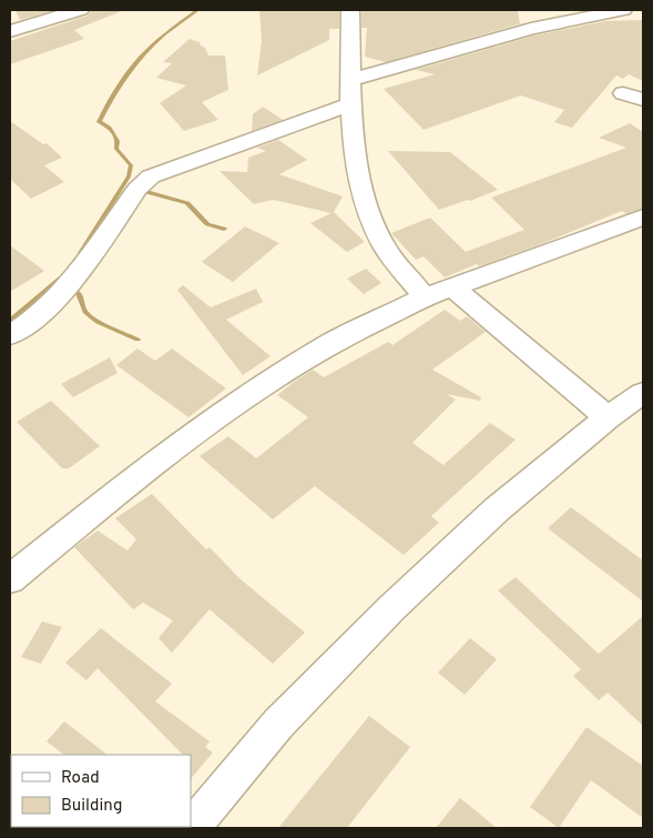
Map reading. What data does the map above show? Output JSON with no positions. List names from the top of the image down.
{
  "legend": ["Road", "Building"]
}
